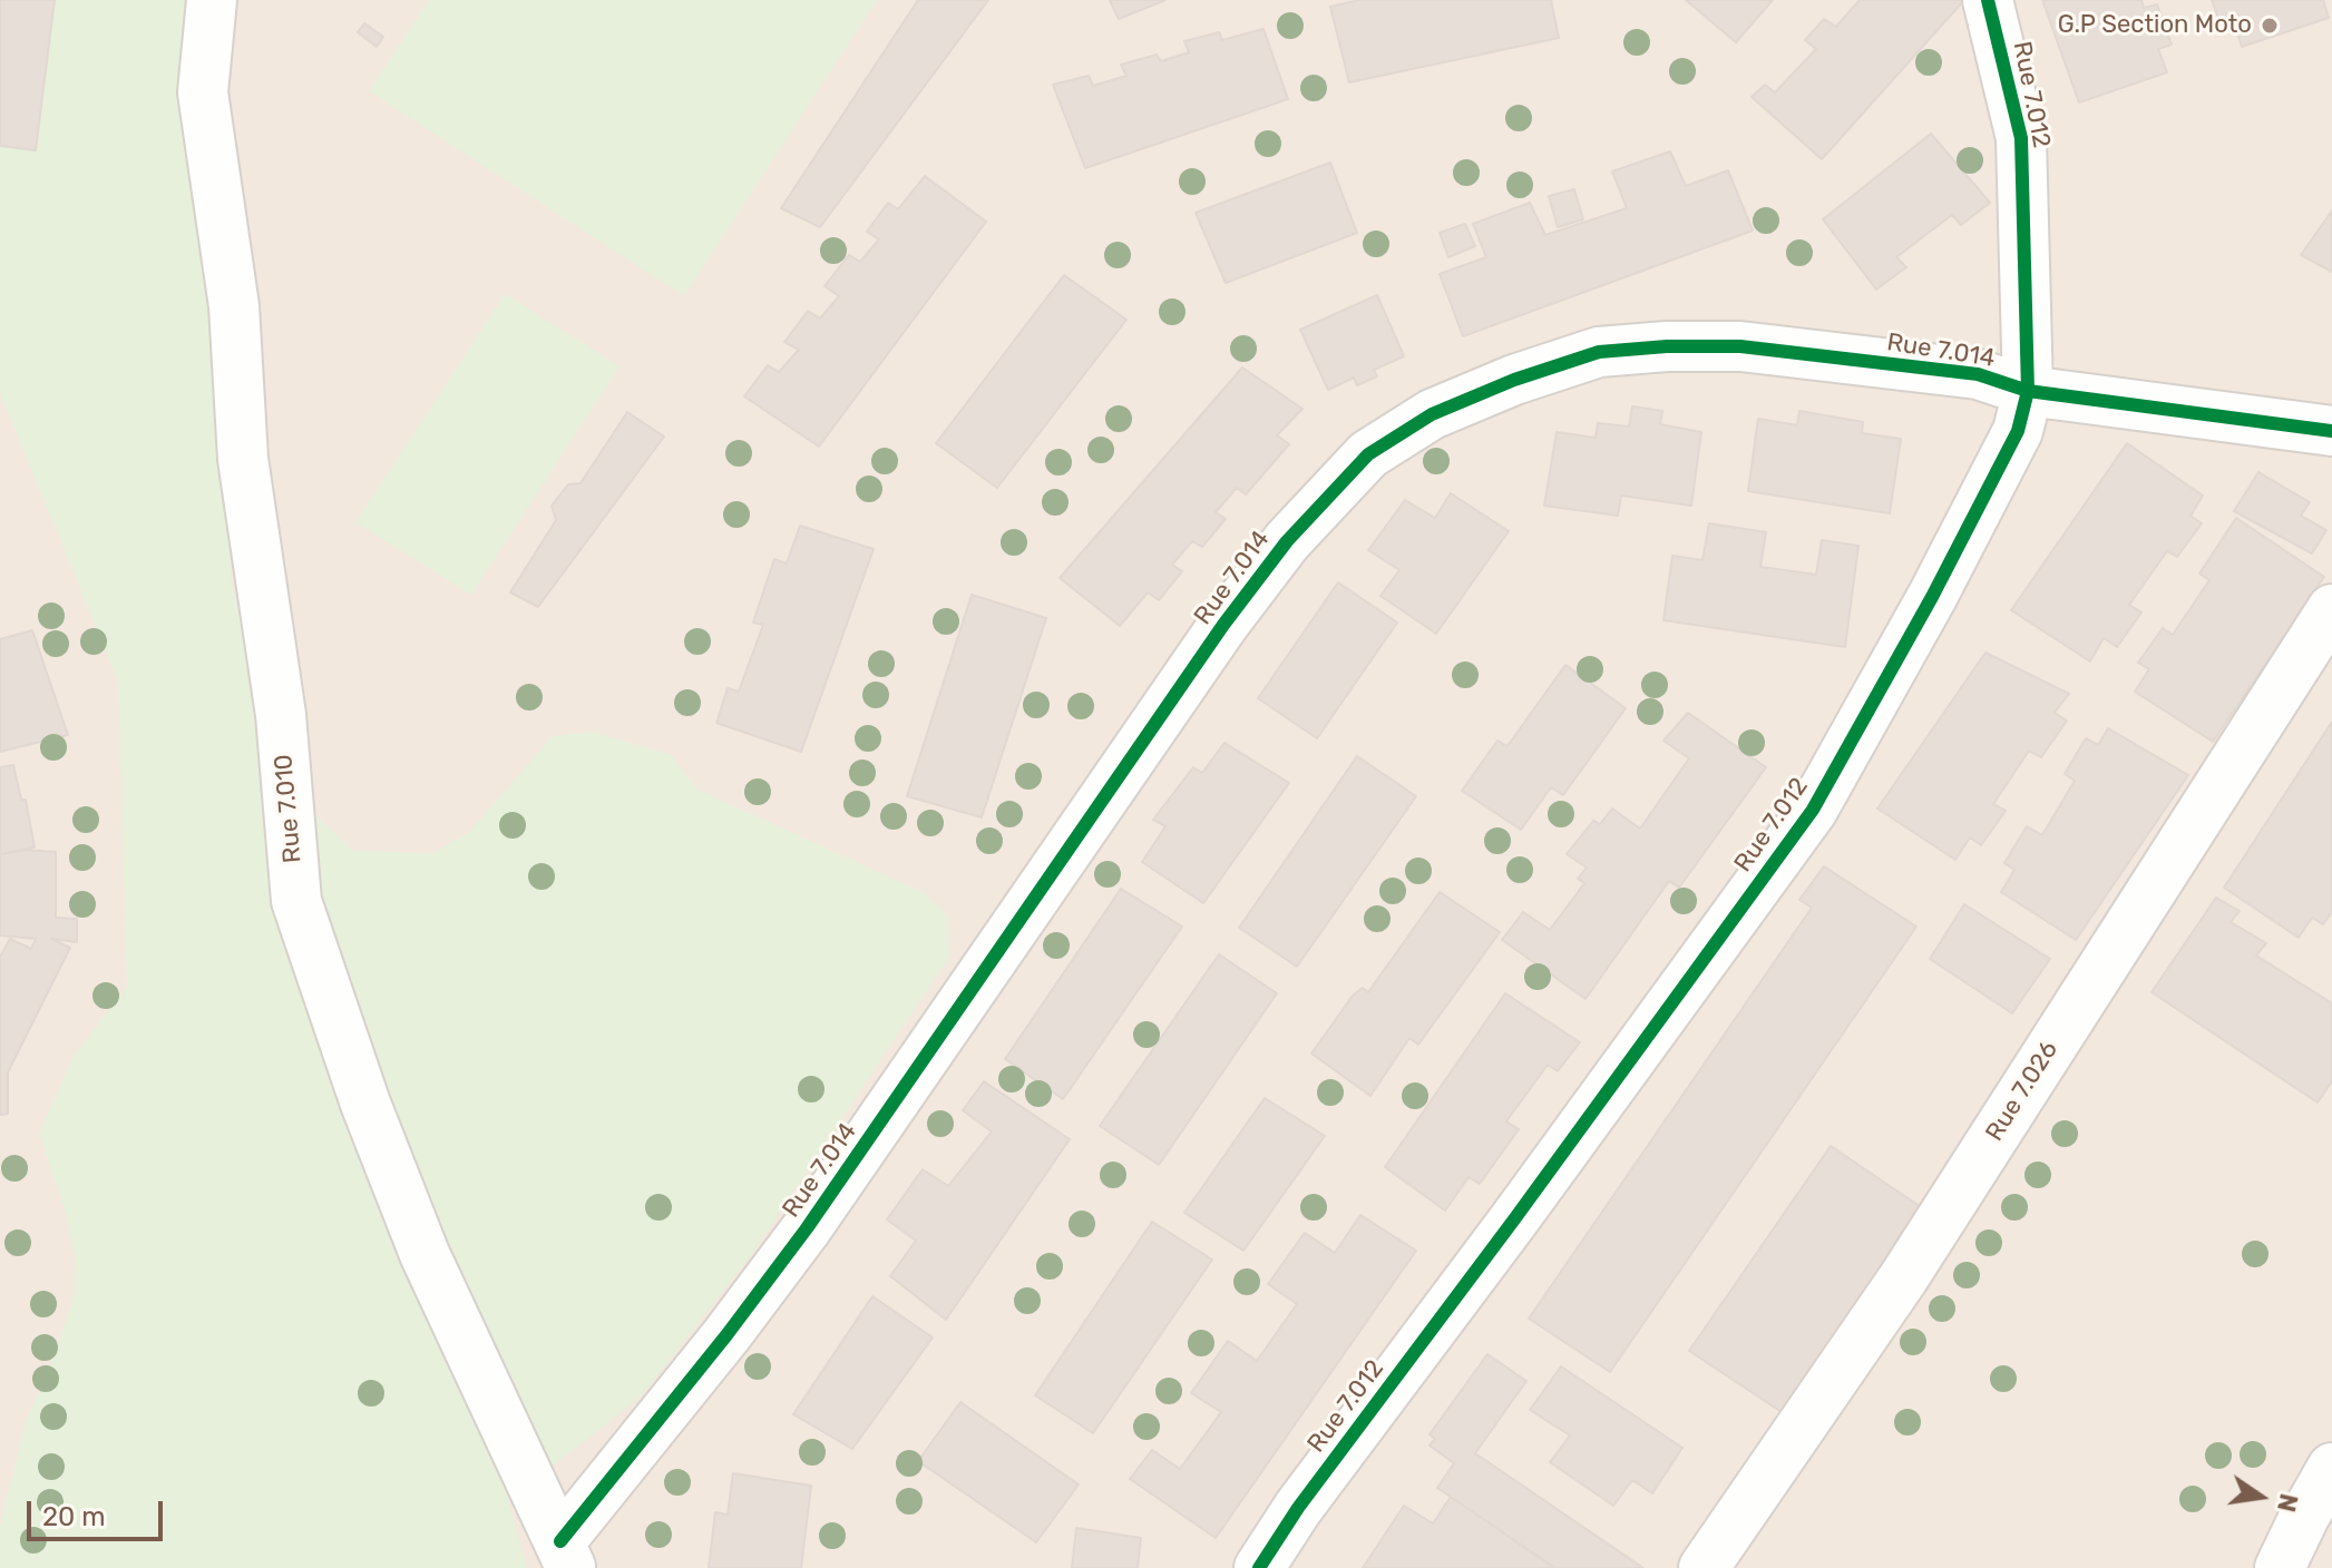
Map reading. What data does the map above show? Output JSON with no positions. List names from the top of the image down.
{
  "streets": {
    "street": [
      "Rue 7.012",
      "Rue 7.014",
      "Rue 7.010",
      "Rue 7.026"
    ]
  },
  "crossings": [
    ["Rue 7.012", "Rue 7.014"],
    ["Rue 7.014", "Rue 7.010"]
  ],
  "places": ["G.P Section Moto"],
  "scale_bar": "20 m",
  "north": "right"
}
